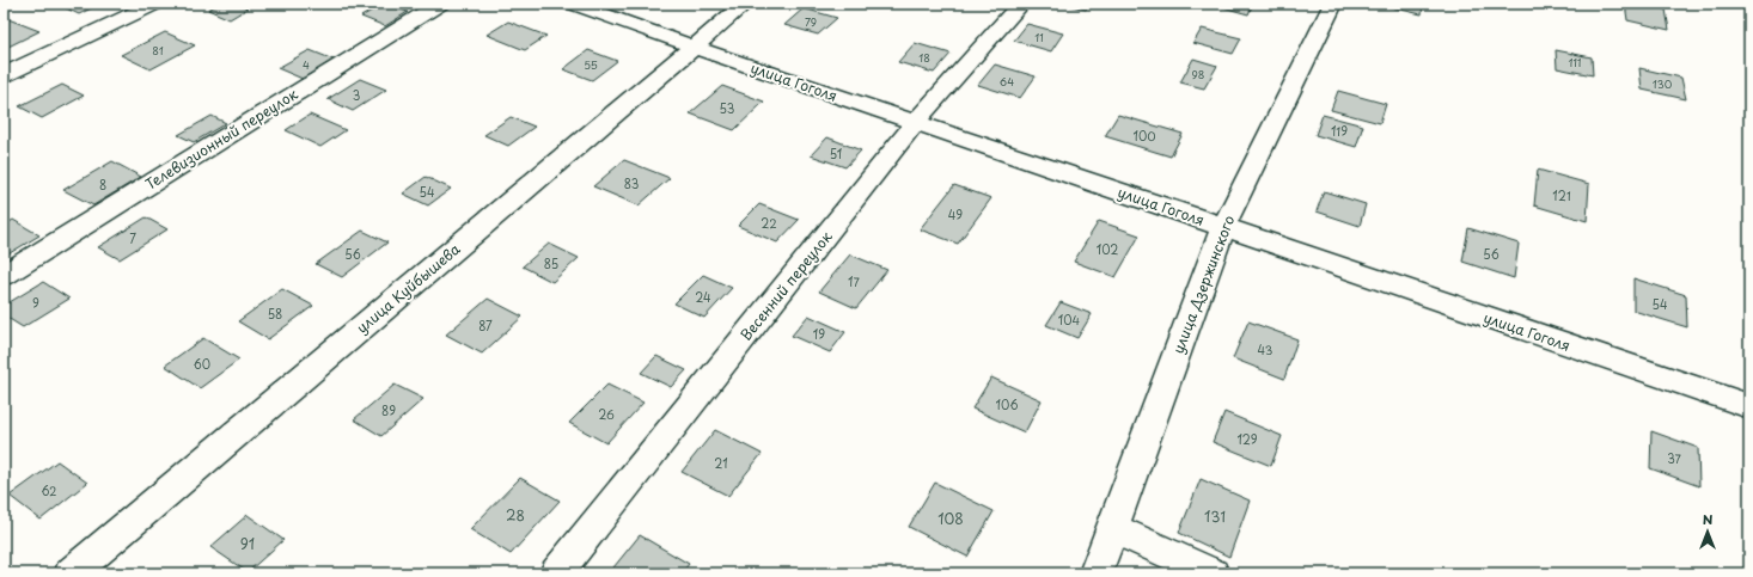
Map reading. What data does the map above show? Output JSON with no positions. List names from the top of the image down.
{
  "streets": {
    "street": [
      "улица Гоголя",
      "Телевизионный переулок",
      "улица Дзержинского",
      "Весенний переулок",
      "улица Куйбышева"
    ]
  },
  "crossings": [
    ["улица Гоголя", "улица Дзержинского"],
    ["улица Гоголя", "Весенний переулок"],
    ["улица Гоголя", "улица Куйбышева"]
  ],
  "house_numbers": [
    "79",
    "11",
    "81",
    "18",
    "111",
    "4",
    "55",
    "98",
    "64",
    "130",
    "3",
    "53",
    "119",
    "100",
    "51",
    "83",
    "8",
    "54",
    "121",
    "49",
    "22",
    "7",
    "102",
    "56",
    "56",
    "85",
    "17",
    "24",
    "9",
    "54",
    "58",
    "104",
    "87",
    "19",
    "43",
    "60",
    "106",
    "89",
    "26",
    "129",
    "37",
    "21",
    "62",
    "28",
    "131",
    "108",
    "91"
  ],
  "north": "top"
}
